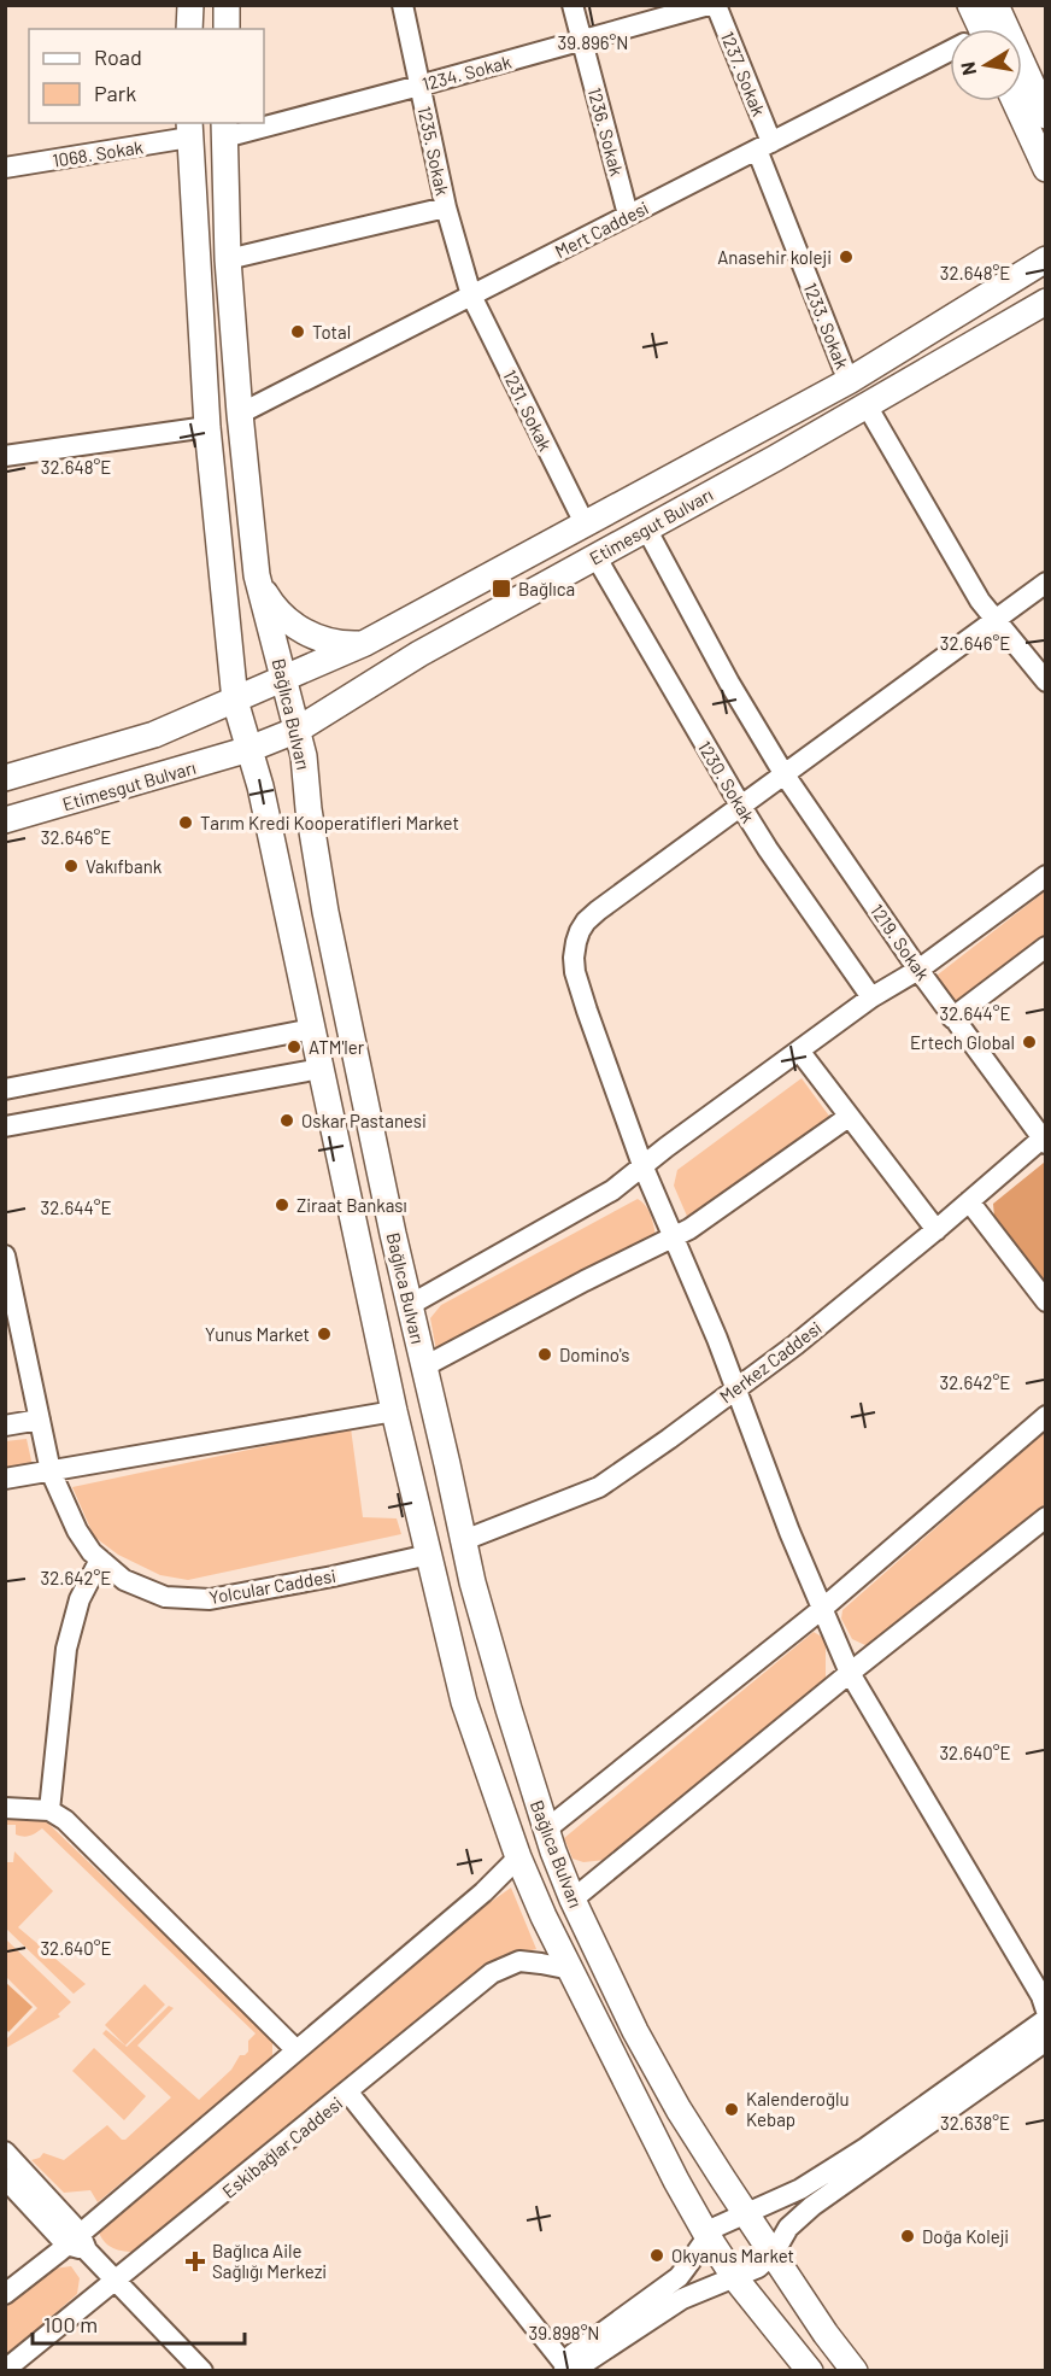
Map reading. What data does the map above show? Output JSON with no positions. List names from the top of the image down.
{
  "streets": {
    "main road": ["Etimesgut Bulvarı", "Bağlıca Bulvarı"],
    "street": [
      "1234. Sokak",
      "1237. Sokak",
      "1236. Sokak",
      "1235. Sokak",
      "1068. Sokak",
      "Mert Caddesi",
      "1233. Sokak",
      "1231. Sokak",
      "1230. Sokak",
      "1219. Sokak",
      "Merkez Caddesi",
      "Yolcular Caddesi",
      "Eskibağlar Caddesi"
    ]
  },
  "crossings": [
    ["1234. Sokak", "1236. Sokak"],
    ["1234. Sokak", "1235. Sokak"],
    ["1234. Sokak", "Bağlıca Bulvarı"],
    ["1237. Sokak", "Mert Caddesi"],
    ["1237. Sokak", "1233. Sokak"],
    ["1236. Sokak", "Mert Caddesi"],
    ["1235. Sokak", "Mert Caddesi"],
    ["1235. Sokak", "1231. Sokak"],
    ["1068. Sokak", "Bağlıca Bulvarı"],
    ["Mert Caddesi", "1233. Sokak"],
    ["Mert Caddesi", "1231. Sokak"],
    ["Mert Caddesi", "Bağlıca Bulvarı"],
    ["1233. Sokak", "Etimesgut Bulvarı"],
    ["1231. Sokak", "Etimesgut Bulvarı"],
    ["Etimesgut Bulvarı", "Bağlıca Bulvarı"],
    ["Etimesgut Bulvarı", "1230. Sokak"],
    ["Etimesgut Bulvarı", "1219. Sokak"],
    ["Bağlıca Bulvarı", "Merkez Caddesi"],
    ["Bağlıca Bulvarı", "Yolcular Caddesi"],
    ["Bağlıca Bulvarı", "Eskibağlar Caddesi"],
    ["1219. Sokak", "Merkez Caddesi"]
  ],
  "places": {
    "other": [
      "Anasehir koleji",
      "Total",
      "Tarım Kredi Kooperatifleri Market",
      "Vakıfbank",
      "Ertech Global",
      "ATM'ler",
      "Oskar Pastanesi",
      "Ziraat Bankası",
      "Yunus Market",
      "Domino's",
      "Kalenderoğlu Kebap",
      "Doğa Koleji",
      "Okyanus Market"
    ],
    "transit": ["Bağlıca"],
    "health": ["Bağlıca Aile Sağlığı Merkezi"]
  },
  "legend": ["Road", "Park"],
  "scale_bar": "100 m",
  "north": "left",
  "coordinates": [
    "39.896°N",
    "32.648°E",
    "32.646°E",
    "32.644°E",
    "32.642°E",
    "32.640°E",
    "32.638°E",
    "39.898°N"
  ]
}
